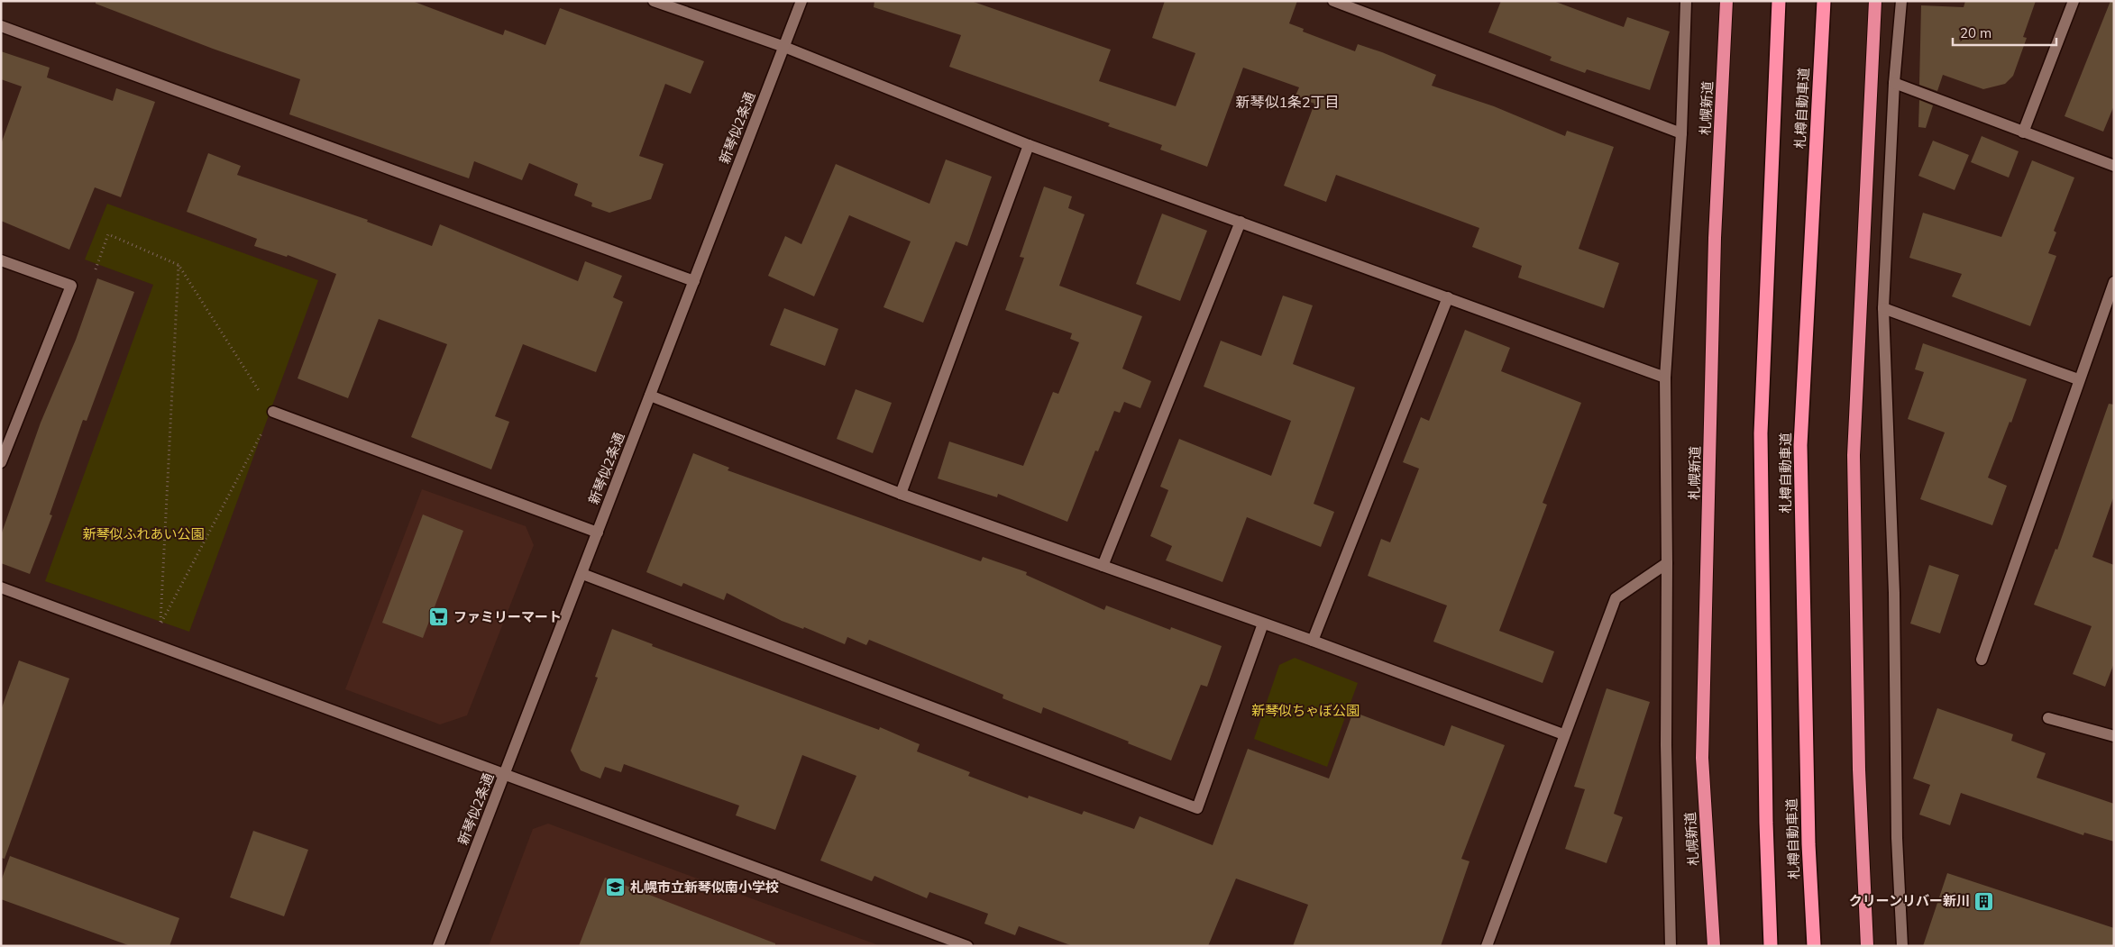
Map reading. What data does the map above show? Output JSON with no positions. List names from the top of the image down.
{
  "streets": {
    "highway": ["札幌新道", "札樽自動車道"],
    "street": ["新琴似2条通"]
  },
  "districts": ["新琴似1条2丁目"],
  "parks": ["新琴似ふれあい公園", "新琴似ちゃぼ公園"],
  "places": {
    "supermarket": ["ファミリーマート"],
    "school or university": ["札幌市立新琴似南小学校"],
    "building": ["クリーンリバー新川"]
  },
  "scale_bar": "20 m"
}
